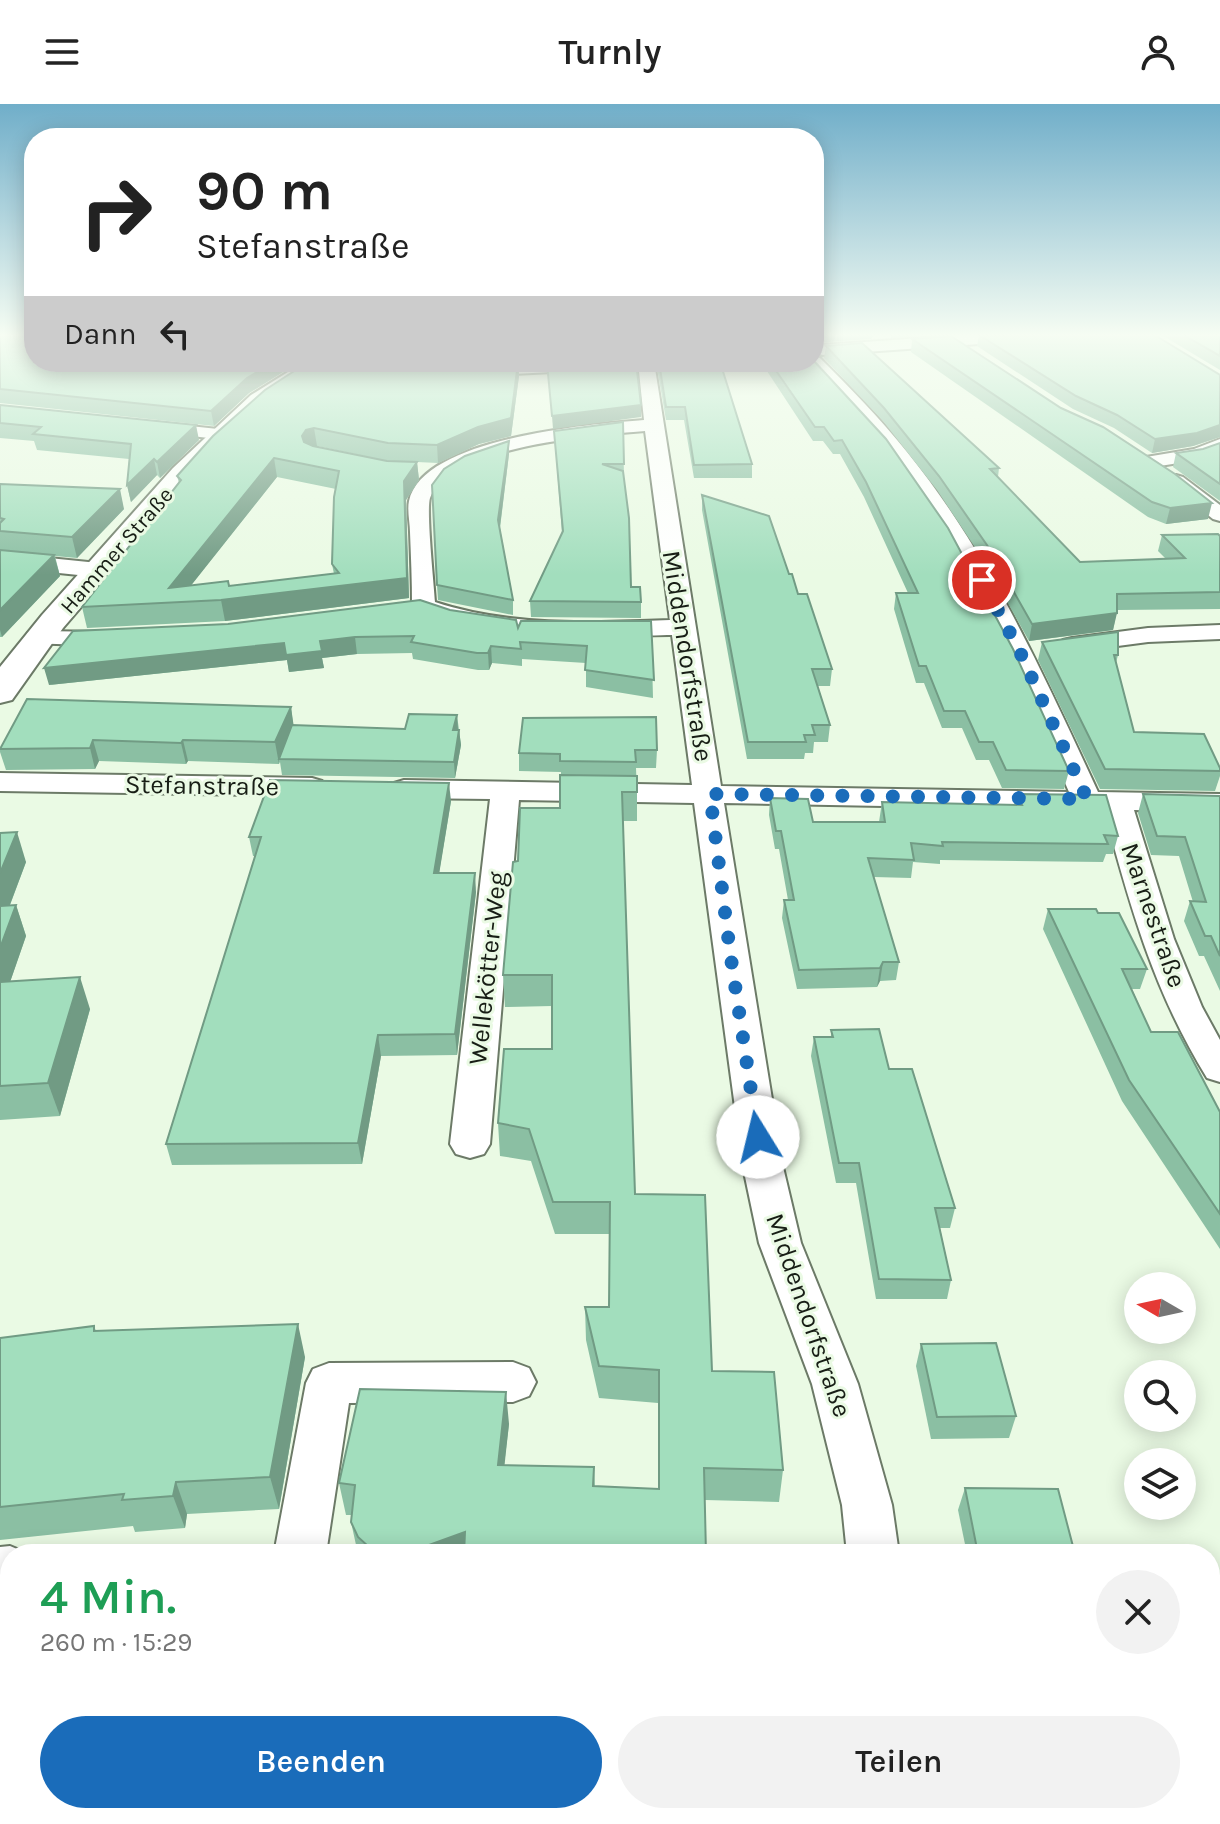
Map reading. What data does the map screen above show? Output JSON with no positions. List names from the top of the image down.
{
  "streets": {
    "main road": ["Hammer Straße"],
    "street": [
      "Middendorfstraße",
      "Stefanstraße",
      "Marnestraße",
      "Wellekötter-Weg"
    ]
  },
  "north": "left",
  "page": {
    "header": "Turnly",
    "turn": ["90 m", "Stefanstraße"],
    "then": "Dann",
    "heading": ["4 Min.", "260 m · 15:29"],
    "buttons": ["Beenden", "Teilen"]
  }
}
